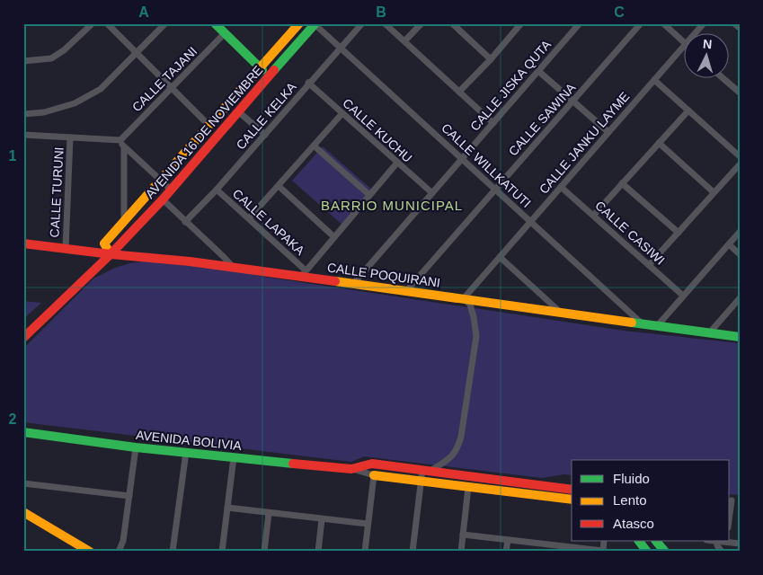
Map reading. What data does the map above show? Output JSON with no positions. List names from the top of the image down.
{
  "streets": {
    "street": [
      "CALLE TAJANI",
      "CALLE JISKA QUTA",
      "CALLE KELKA",
      "CALLE SAWINA",
      "CALLE KUCHU",
      "AVENIDA 16 DE NOVIEMBRE",
      "CALLE JANKU LAYME",
      "CALLE WILLKATUTI",
      "CALLE TURUNI",
      "CALLE LAPAKA",
      "CALLE CASIWI",
      "CALLE POQUIRANI",
      "AVENIDA BOLIVIA"
    ]
  },
  "crossings": [
    ["CALLE JISKA QUTA", "CALLE KUCHU"],
    ["CALLE JISKA QUTA", "CALLE WILLKATUTI"],
    ["CALLE JISKA QUTA", "CALLE POQUIRANI"],
    ["CALLE KELKA", "CALLE KUCHU"],
    ["CALLE KELKA", "CALLE WILLKATUTI"],
    ["CALLE KELKA", "CALLE LAPAKA"],
    ["CALLE SAWINA", "CALLE WILLKATUTI"],
    ["CALLE SAWINA", "CALLE POQUIRANI"],
    ["AVENIDA 16 DE NOVIEMBRE", "CALLE WILLKATUTI"],
    ["AVENIDA 16 DE NOVIEMBRE", "CALLE POQUIRANI"],
    ["CALLE JANKU LAYME", "CALLE WILLKATUTI"],
    ["CALLE JANKU LAYME", "CALLE CASIWI"],
    ["CALLE JANKU LAYME", "CALLE POQUIRANI"],
    ["CALLE WILLKATUTI", "CALLE POQUIRANI"],
    ["CALLE TURUNI", "CALLE POQUIRANI"],
    ["CALLE LAPAKA", "CALLE POQUIRANI"]
  ],
  "districts": ["BARRIO MUNICIPAL"],
  "legend": ["Fluido", "Lento", "Atasco"],
  "north": "top",
  "grid": {
    "columns": ["A", "B", "C"],
    "rows": ["1", "2"]
  }
}
